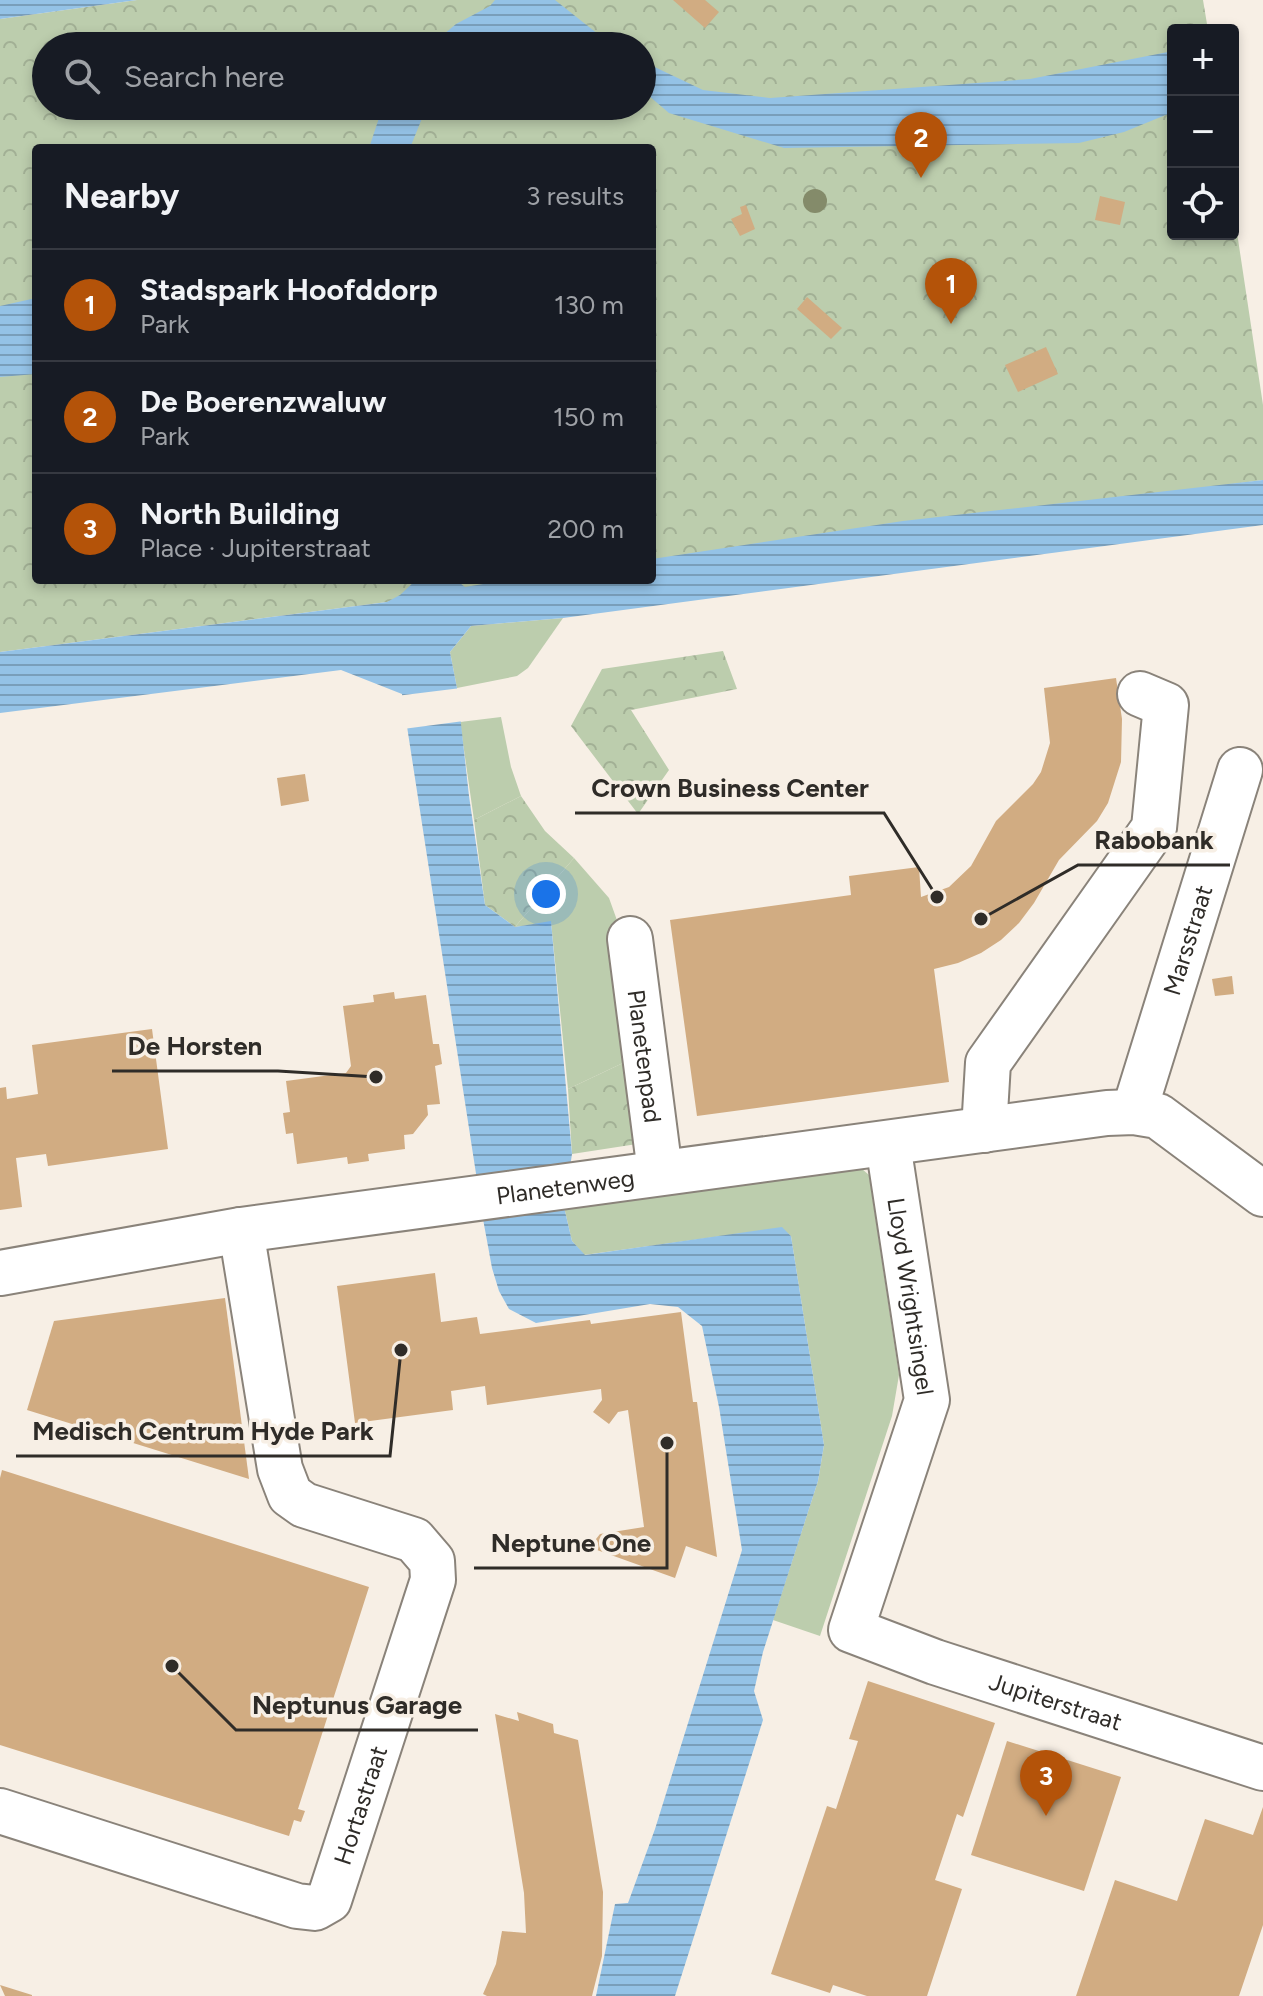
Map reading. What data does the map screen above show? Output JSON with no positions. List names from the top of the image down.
{
  "streets": {
    "street": [
      "Marsstraat",
      "Planetenpad",
      "Planetenweg",
      "Lloyd Wrightsingel",
      "Jupiterstraat",
      "Hortastraat"
    ]
  },
  "crossings": [
    ["Marsstraat", "Planetenweg"],
    ["Planetenpad", "Planetenweg"],
    ["Planetenweg", "Lloyd Wrightsingel"],
    ["Planetenweg", "Hortastraat"],
    ["Lloyd Wrightsingel", "Jupiterstraat"]
  ],
  "places": [
    "Crown Business Center",
    "Rabobank",
    "De Horsten",
    "Medisch Centrum Hyde Park",
    "Neptune One",
    "Neptunus Garage"
  ],
  "page": {
    "map_buttons": ["+", "−"],
    "search": "Search here",
    "pins": ["2", "1", "3"],
    "heading": ["Nearby", "3 results"],
    "list": [
      {
        "mark": "1",
        "name": "Stadspark Hoofddorp",
        "note": "Park",
        "value": "130 m"
      },
      {
        "mark": "2",
        "name": "De Boerenzwaluw",
        "note": "Park",
        "value": "150 m"
      },
      {
        "mark": "3",
        "name": "North Building",
        "note": "Place · Jupiterstraat",
        "value": "200 m"
      }
    ]
  }
}
